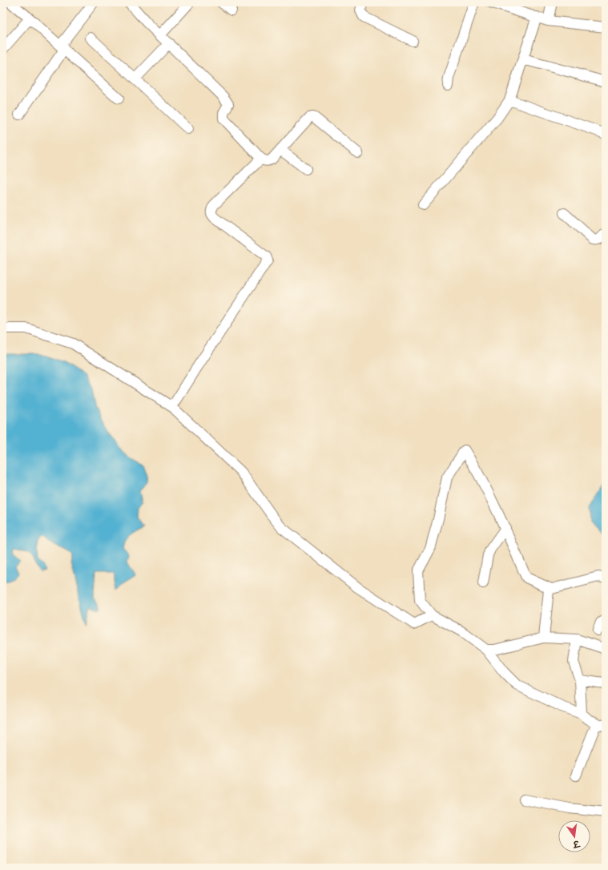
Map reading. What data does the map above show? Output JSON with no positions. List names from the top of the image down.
{
  "north": "bottom"
}
